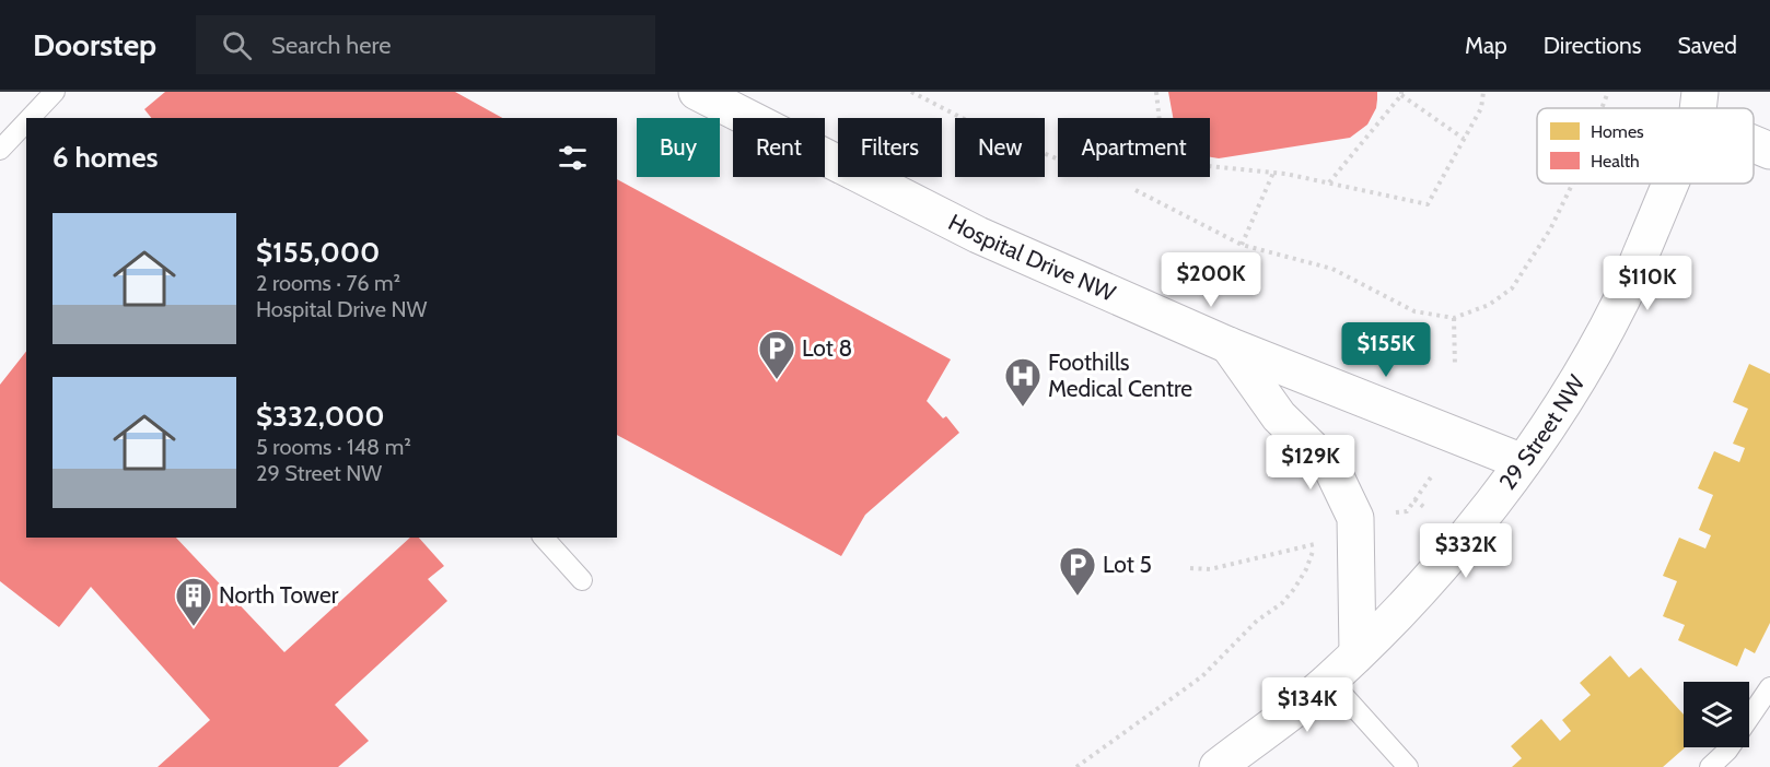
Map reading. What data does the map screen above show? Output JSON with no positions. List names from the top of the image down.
{
  "streets": {
    "street": ["Hospital Drive NW", "29 Street NW"]
  },
  "crossings": [
    ["Hospital Drive NW", "29 Street NW"]
  ],
  "places": {
    "parking": ["Lot 8", "Lot 5"],
    "hospital": ["Foothills Medical Centre"],
    "building": ["North Tower"]
  },
  "legend": ["Homes", "Health"],
  "page": {
    "header": "Doorstep",
    "search": "Search here",
    "nav": ["Map", "Directions", "Saved"],
    "chip": [
      "Buy",
      "Rent",
      "Filters",
      "New",
      "Apartment"
    ],
    "heading": "6 homes",
    "list": [
      {
        "name": "$155,000",
        "note": "2 rooms · 76 m² · Hospital Drive NW"
      },
      {
        "name": "$332,000",
        "note": "5 rooms · 148 m² · 29 Street NW"
      }
    ],
    "price": [
      "$200K",
      "$110K",
      "$155K",
      "$129K",
      "$332K",
      "$134K"
    ]
  }
}
